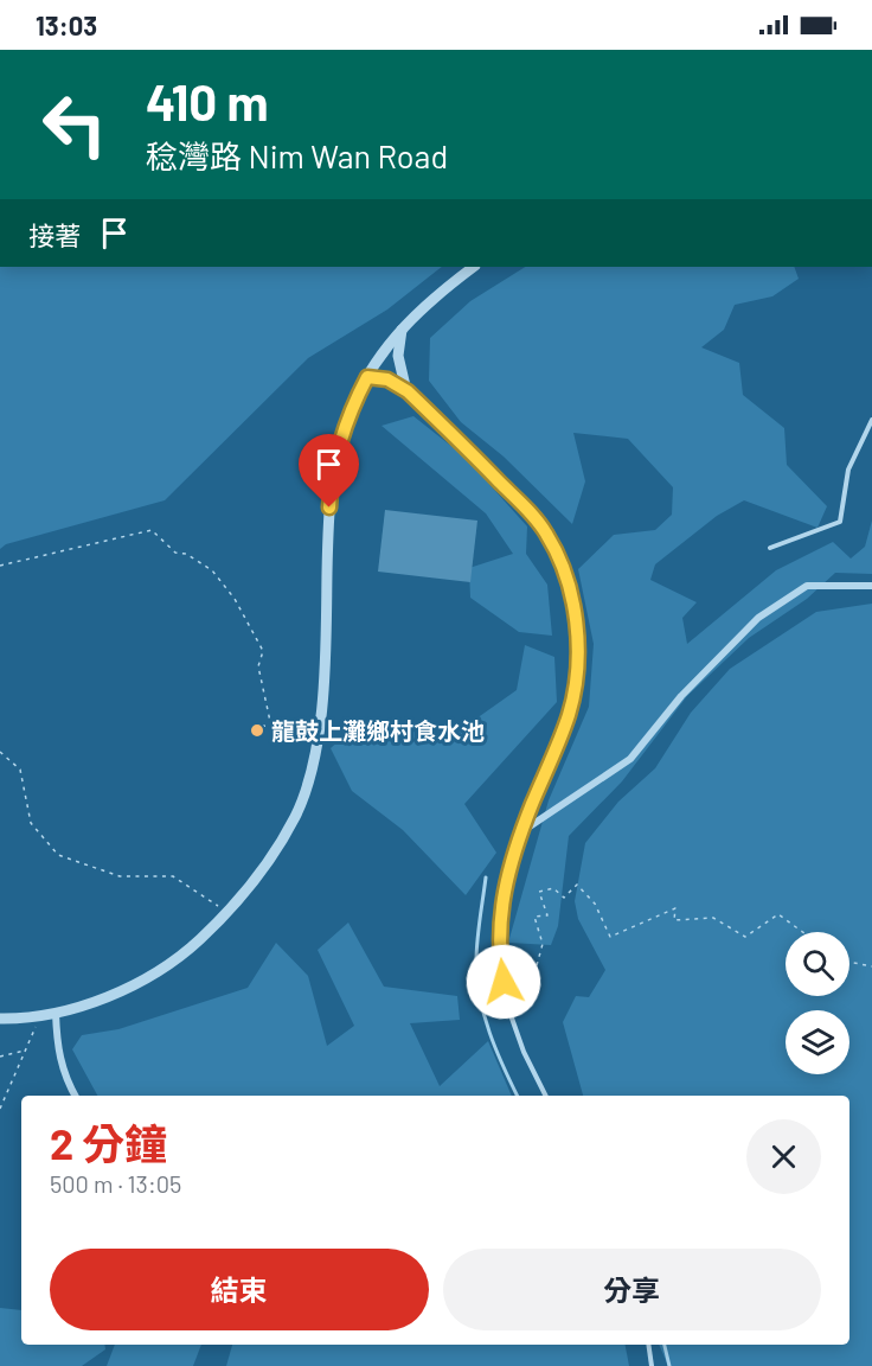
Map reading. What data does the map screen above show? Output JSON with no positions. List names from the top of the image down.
{
  "places": ["龍鼓上灘鄉村食水池"],
  "page": {
    "status": "13:03",
    "turn": ["410 m", "稔灣路 Nim Wan Road"],
    "then": "接著",
    "heading": ["2 分鐘", "500 m · 13:05"],
    "buttons": ["結束", "分享"]
  }
}
